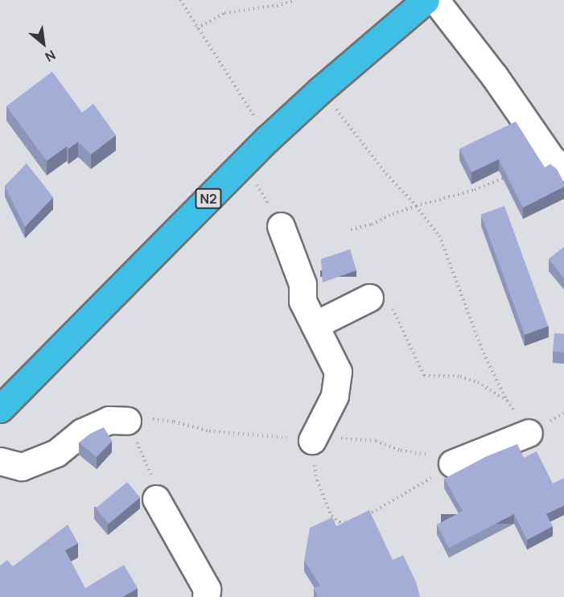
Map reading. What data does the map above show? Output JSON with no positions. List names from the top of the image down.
{
  "streets": {
    "highway": ["N2"]
  },
  "north": "bottom right"
}
